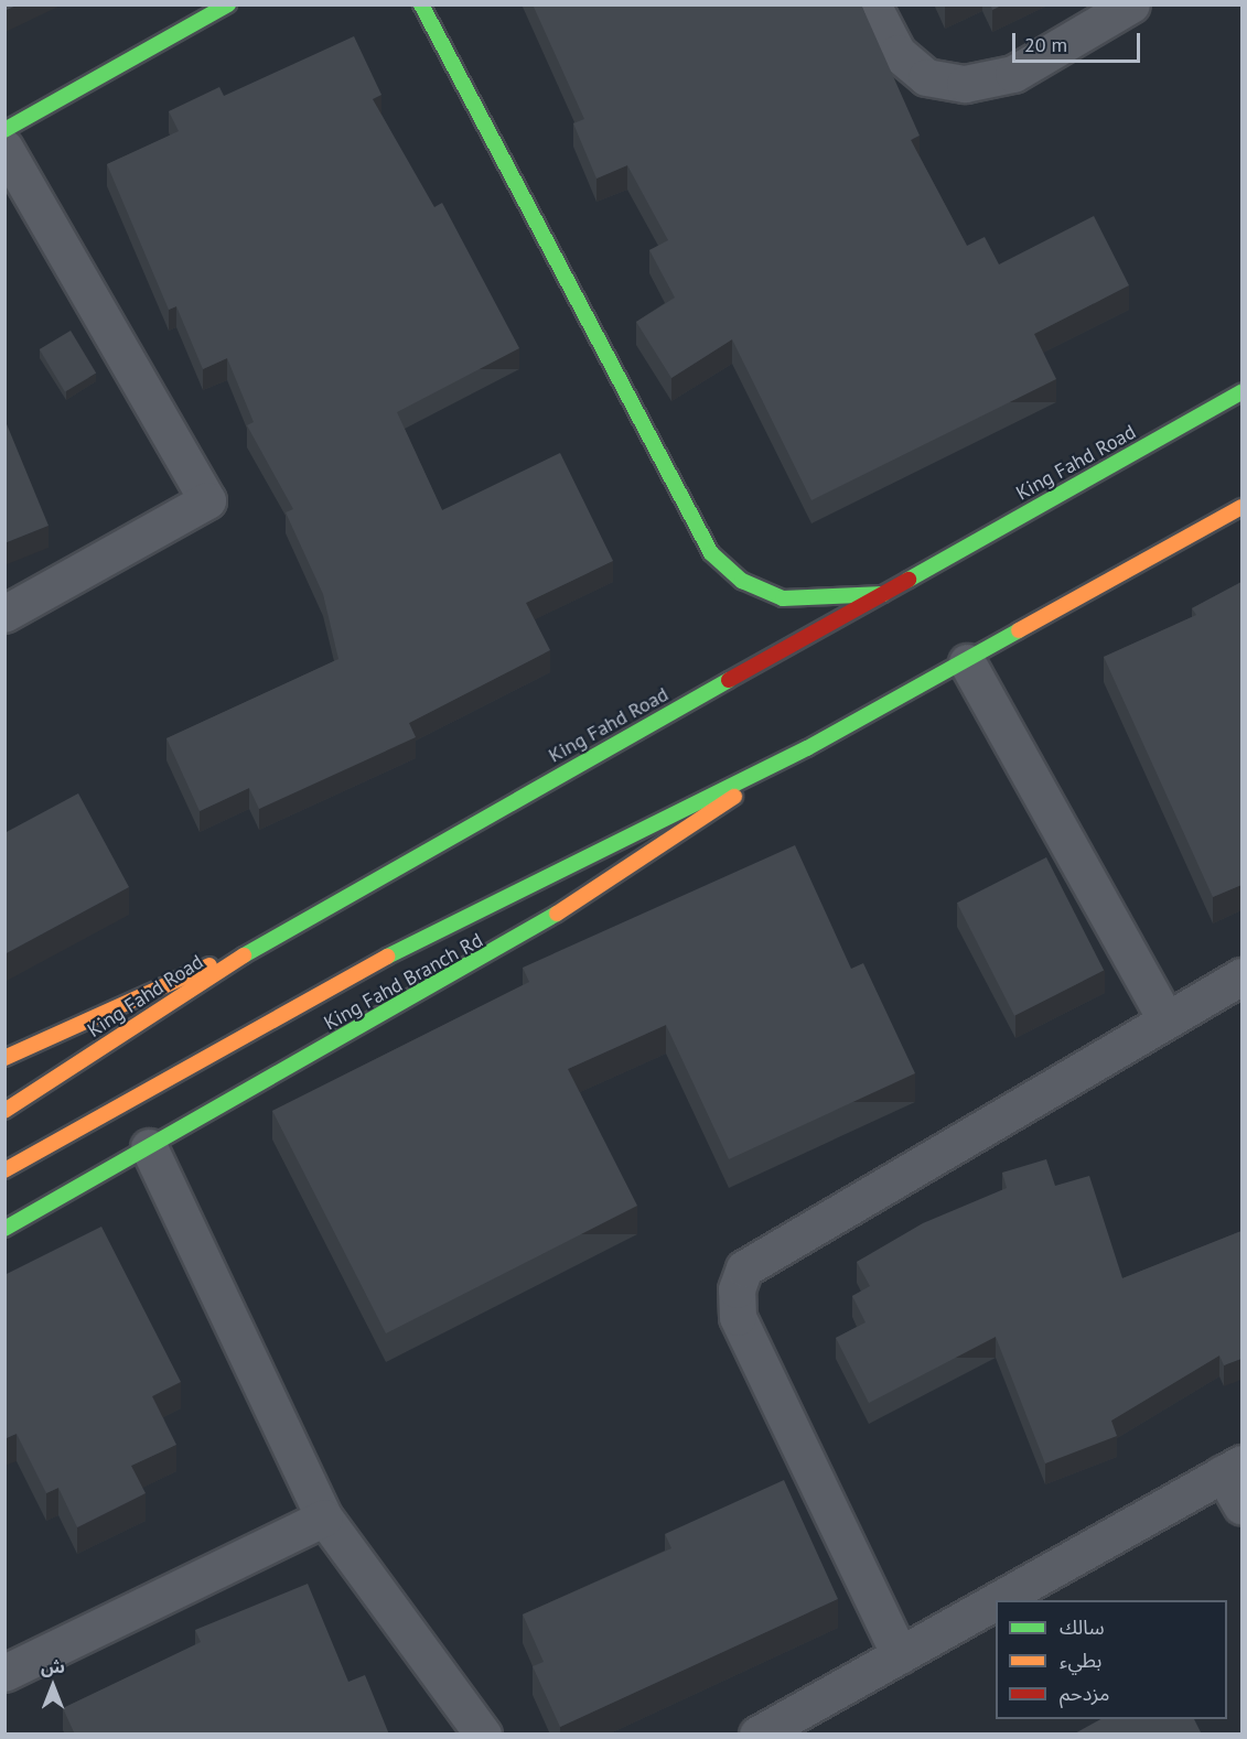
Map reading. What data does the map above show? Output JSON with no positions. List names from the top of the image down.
{
  "streets": {
    "main road": ["King Fahd Road", "King Fahd Branch Rd"]
  },
  "legend": ["سالك", "بطيء", "مزدحم"],
  "scale_bar": "20 m",
  "north": "top"
}
